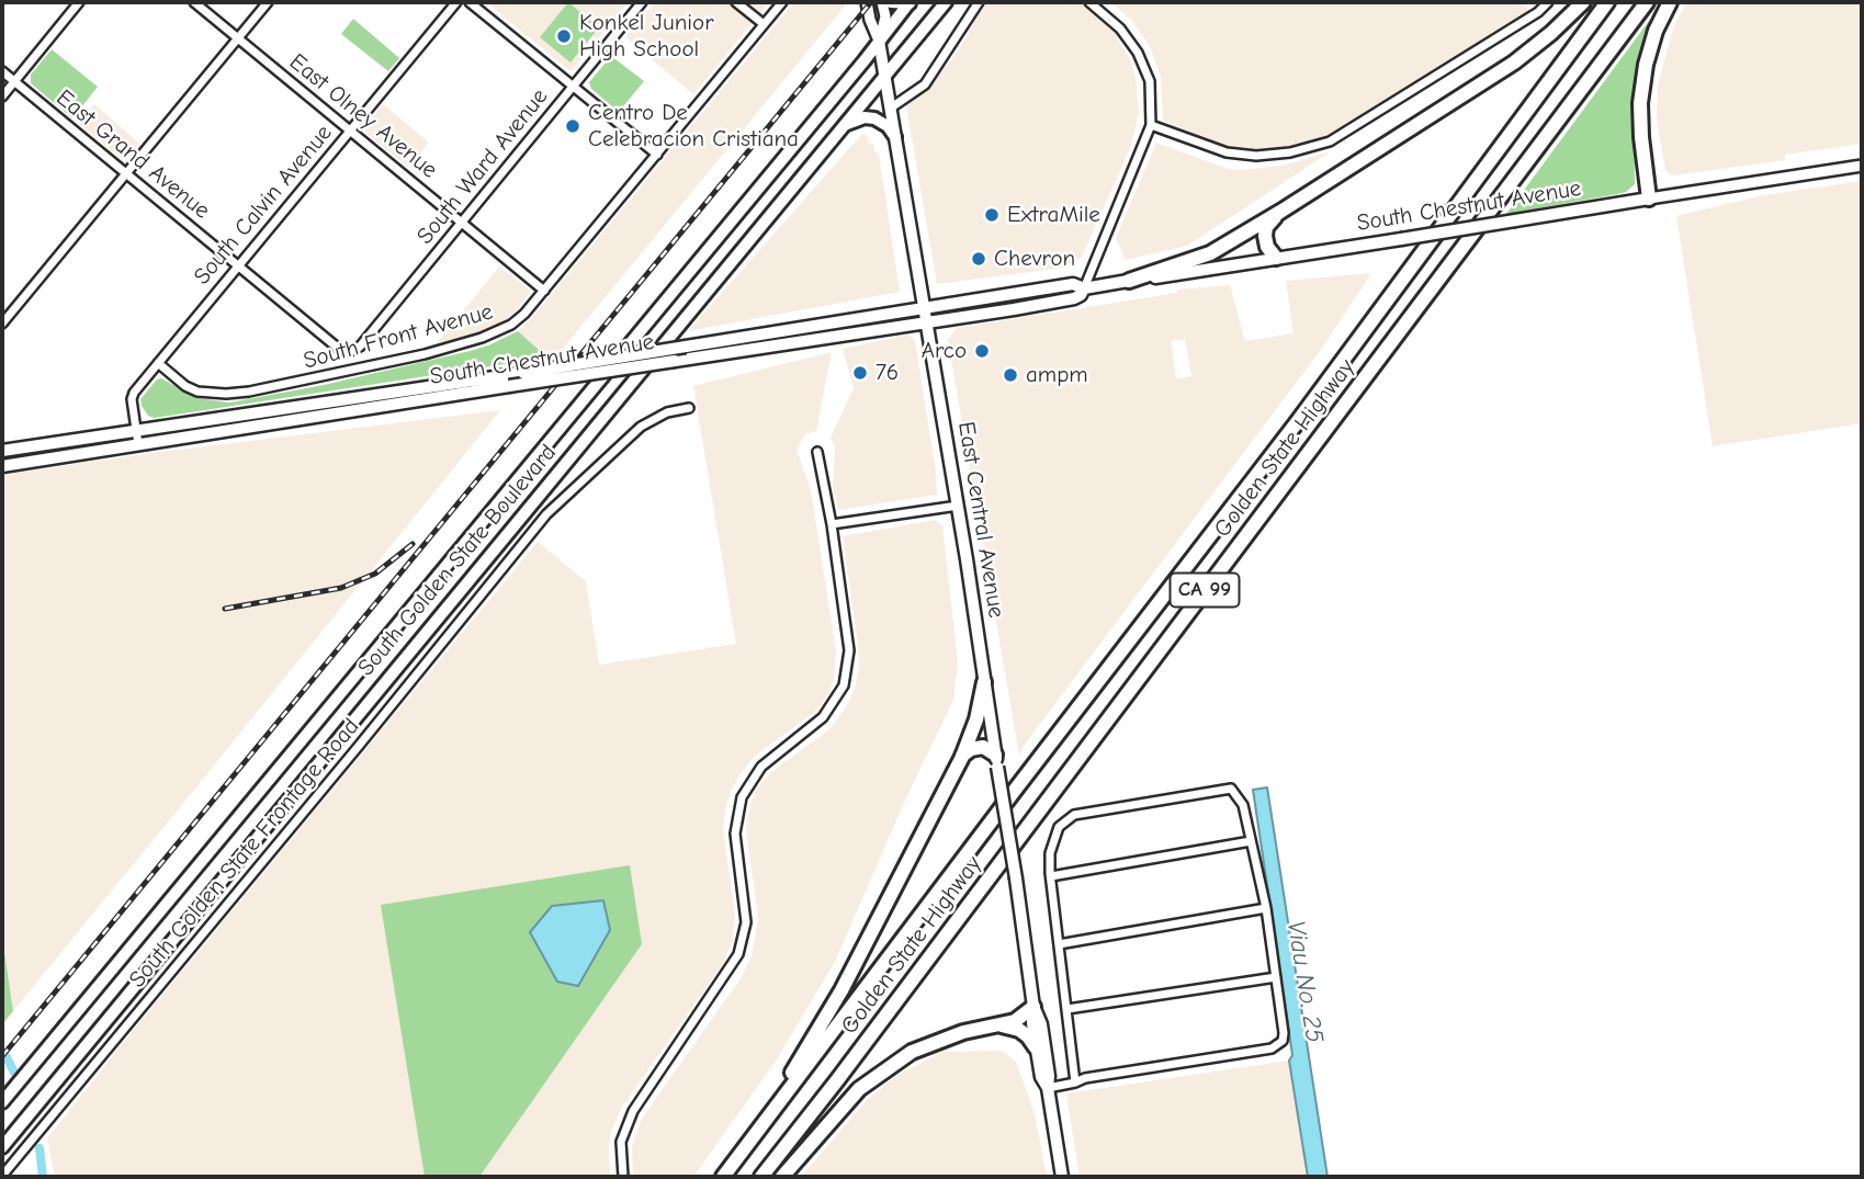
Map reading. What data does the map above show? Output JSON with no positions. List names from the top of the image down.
{
  "streets": {
    "highway": ["Golden State Highway", "CA 99"],
    "main road": ["South Chestnut Avenue", "East Central Avenue", "South Golden State Boulevard"],
    "street": [
      "East Olney Avenue",
      "East Grand Avenue",
      "South Ward Avenue",
      "South Calvin Avenue",
      "South Front Avenue",
      "South Golden State Frontage Road"
    ]
  },
  "crossings": [
    ["East Olney Avenue", "South Ward Avenue"],
    ["East Olney Avenue", "South Calvin Avenue"],
    ["East Olney Avenue", "South Front Avenue"],
    ["East Grand Avenue", "South Ward Avenue"],
    ["East Grand Avenue", "South Calvin Avenue"],
    ["South Calvin Avenue", "South Chestnut Avenue"],
    ["South Calvin Avenue", "South Front Avenue"],
    ["South Chestnut Avenue", "East Central Avenue"],
    ["East Central Avenue", "South Golden State Boulevard"]
  ],
  "water": ["Viau No. 25"],
  "places": [
    "Konkel Junior High School",
    "Centro De Celebracion Cristiana",
    "ExtraMile",
    "Chevron",
    "Arco",
    "76",
    "ampm"
  ]
}
